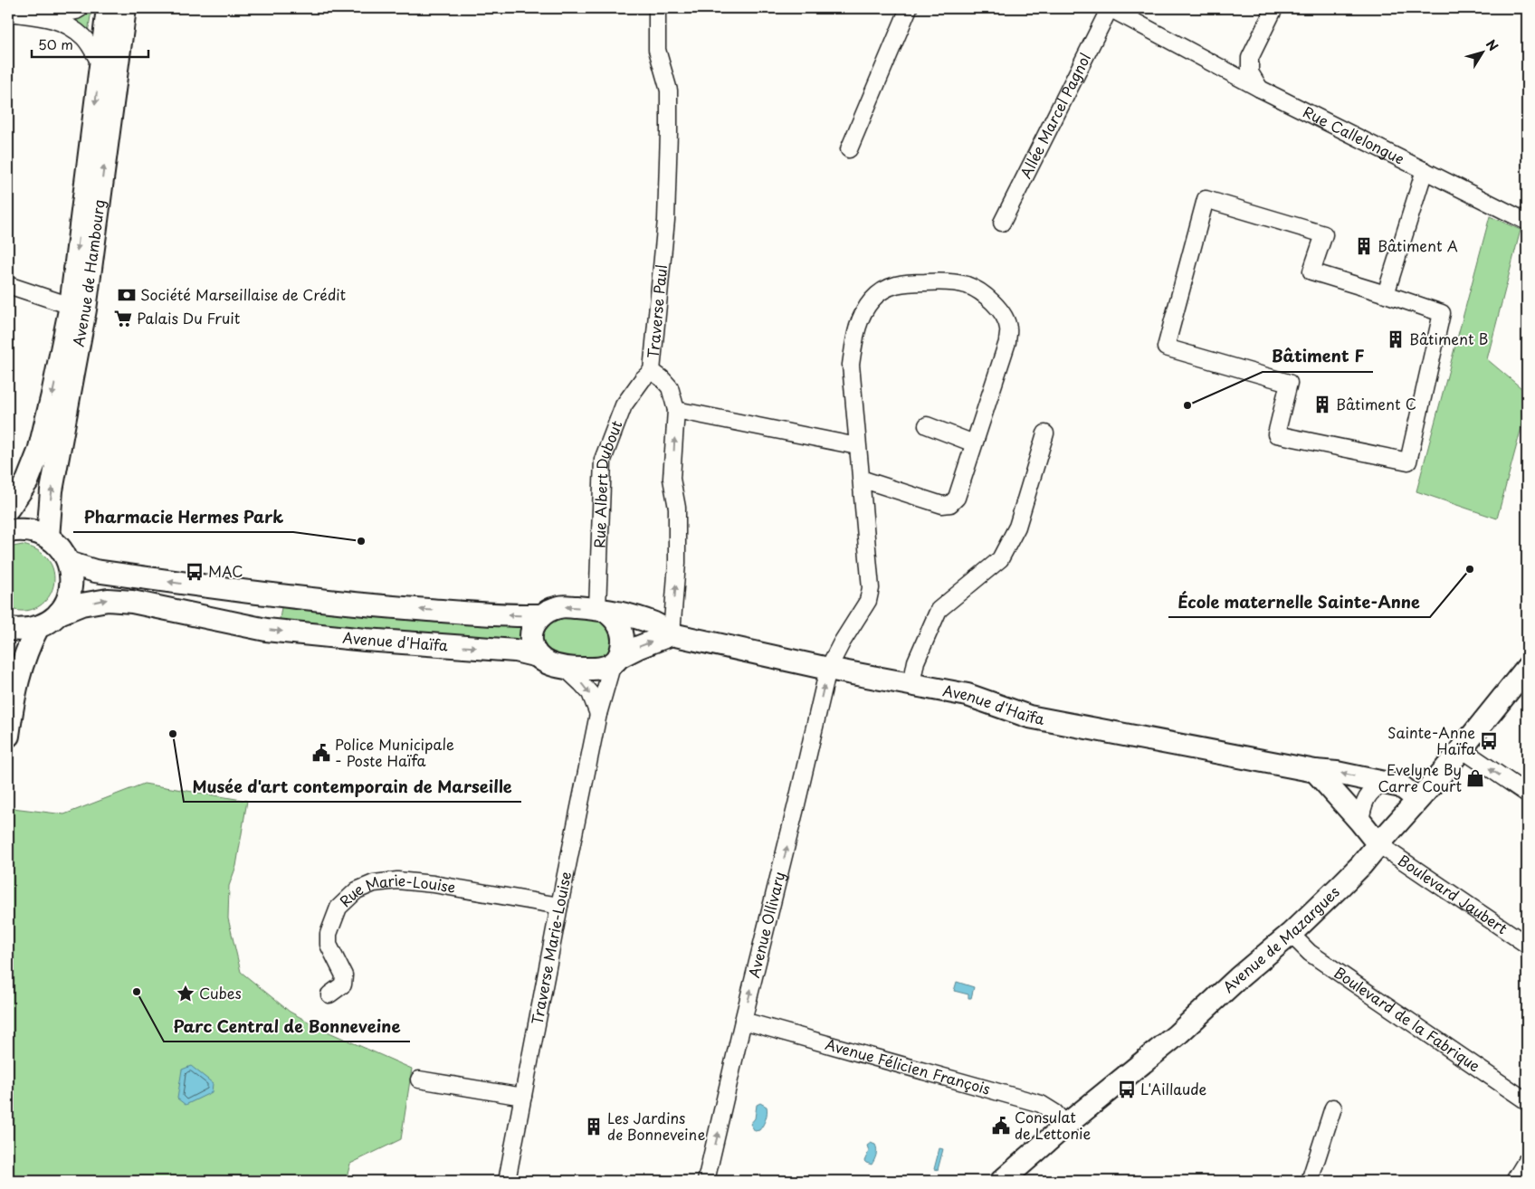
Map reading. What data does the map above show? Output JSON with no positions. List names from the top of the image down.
{
  "streets": {
    "street": [
      "Allée Marcel Pagnol",
      "Rue Callelongue",
      "Avenue de Hambourg",
      "Traverse Paul",
      "Rue Albert Dubout",
      "Avenue d'Haïfa",
      "Boulevard Jaubert",
      "Rue Marie-Louise",
      "Avenue Ollivary",
      "Avenue de Mazargues",
      "Traverse Marie-Louise",
      "Boulevard de la Fabrique",
      "Avenue Félicien François"
    ]
  },
  "crossings": [
    ["Allée Marcel Pagnol", "Rue Callelongue"],
    ["Traverse Paul", "Rue Albert Dubout"],
    ["Traverse Paul", "Avenue d'Haïfa"],
    ["Rue Albert Dubout", "Avenue d'Haïfa"],
    ["Rue Albert Dubout", "Traverse Marie-Louise"],
    ["Avenue d'Haïfa", "Avenue Ollivary"],
    ["Avenue d'Haïfa", "Avenue de Mazargues"],
    ["Avenue d'Haïfa", "Traverse Marie-Louise"],
    ["Boulevard Jaubert", "Avenue de Mazargues"],
    ["Rue Marie-Louise", "Traverse Marie-Louise"],
    ["Avenue Ollivary", "Avenue Félicien François"],
    ["Avenue de Mazargues", "Boulevard de la Fabrique"],
    ["Avenue de Mazargues", "Avenue Félicien François"]
  ],
  "one_way": ["Traverse Paul", "Avenue Ollivary"],
  "places": {
    "building": [
      "Bâtiment A",
      "Bâtiment B",
      "Bâtiment C",
      "Les Jardins de Bonneveine"
    ],
    "bank": ["Société Marseillaise de Crédit"],
    "supermarket": ["Palais Du Fruit"],
    "other": [
      "Bâtiment F",
      "Pharmacie Hermes Park",
      "École maternelle Sainte-Anne",
      "Musée d'art contemporain de Marseille",
      "Parc Central de Bonneveine"
    ],
    "bus stop": ["MAC", "Sainte-Anne Haïfa", "L'Aillaude"],
    "public building": ["Police Municipale - Poste Haïfa", "Consulat de Lettonie"],
    "shop": ["Evelyne By Carre Court"],
    "place": ["Cubes"]
  },
  "scale_bar": "50 m",
  "north": "top right"
}
